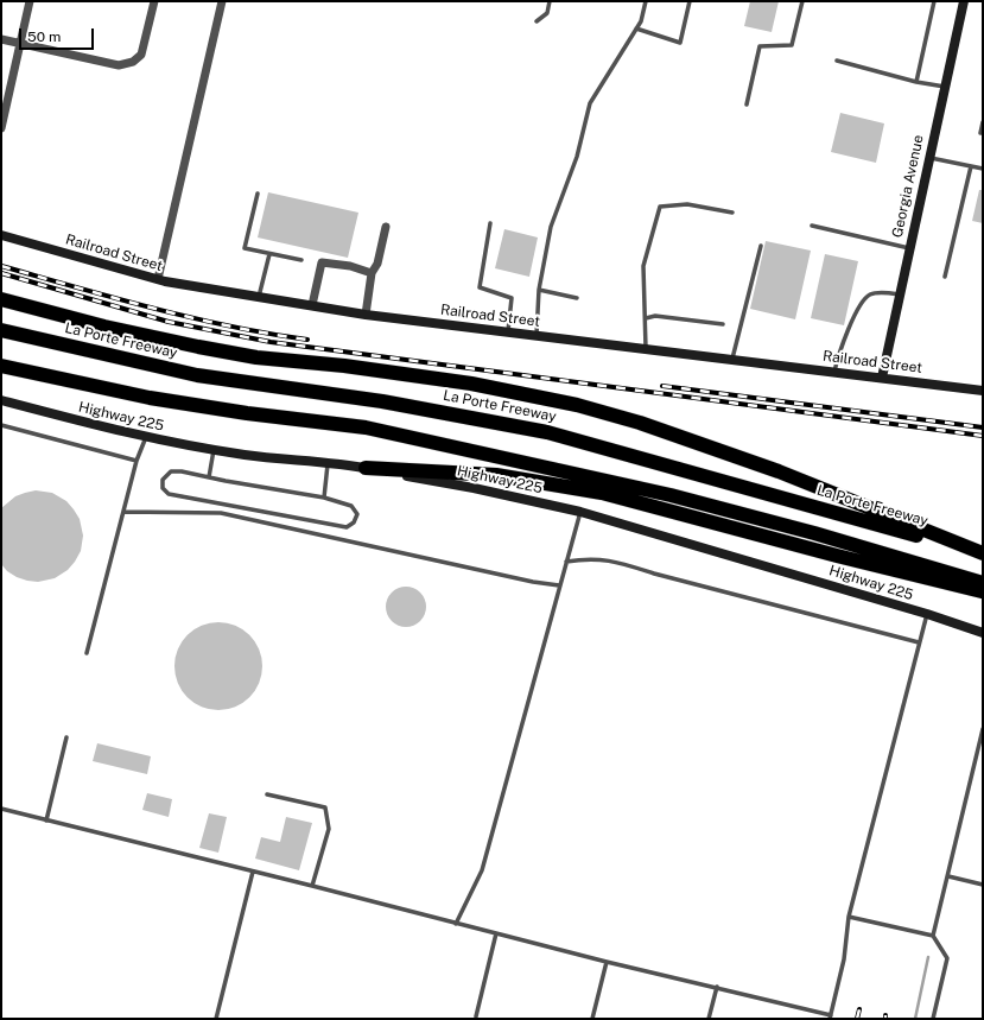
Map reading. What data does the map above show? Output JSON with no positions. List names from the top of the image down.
{
  "streets": {
    "highway": ["La Porte Freeway"],
    "street": ["Georgia Avenue", "Railroad Street", "Highway 225"]
  },
  "crossings": [
    ["Georgia Avenue", "Railroad Street"]
  ],
  "scale_bar": "50 m"
}
